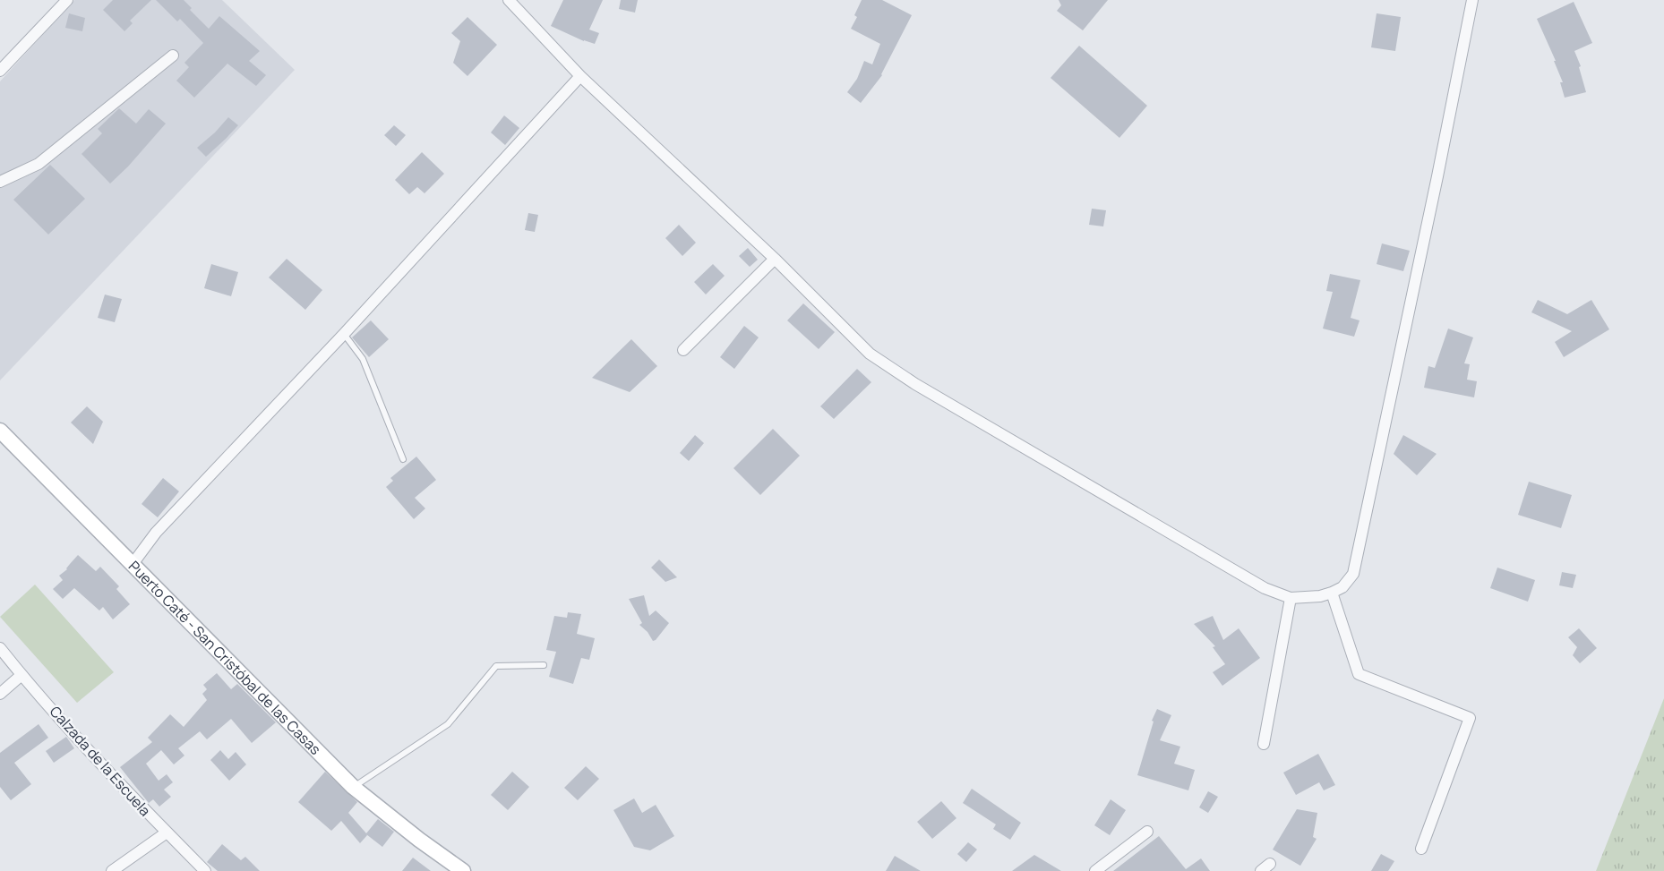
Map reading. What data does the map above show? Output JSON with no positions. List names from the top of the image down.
{
  "streets": {
    "main road": ["Puerto Caté - San Cristóbal de las Casas"],
    "street": ["Calzada de la Escuela"]
  }
}
